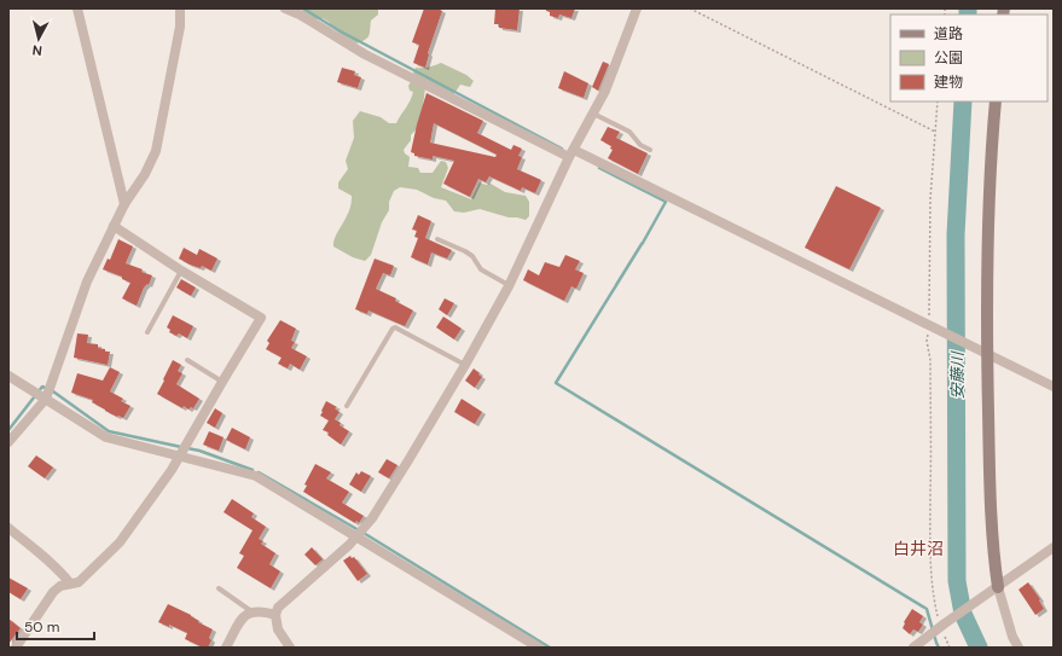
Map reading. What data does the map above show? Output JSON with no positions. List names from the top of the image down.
{
  "districts": ["白井沼"],
  "water": ["安藤川"],
  "legend": ["道路", "公園", "建物"],
  "scale_bar": "50 m",
  "north": "bottom"
}
